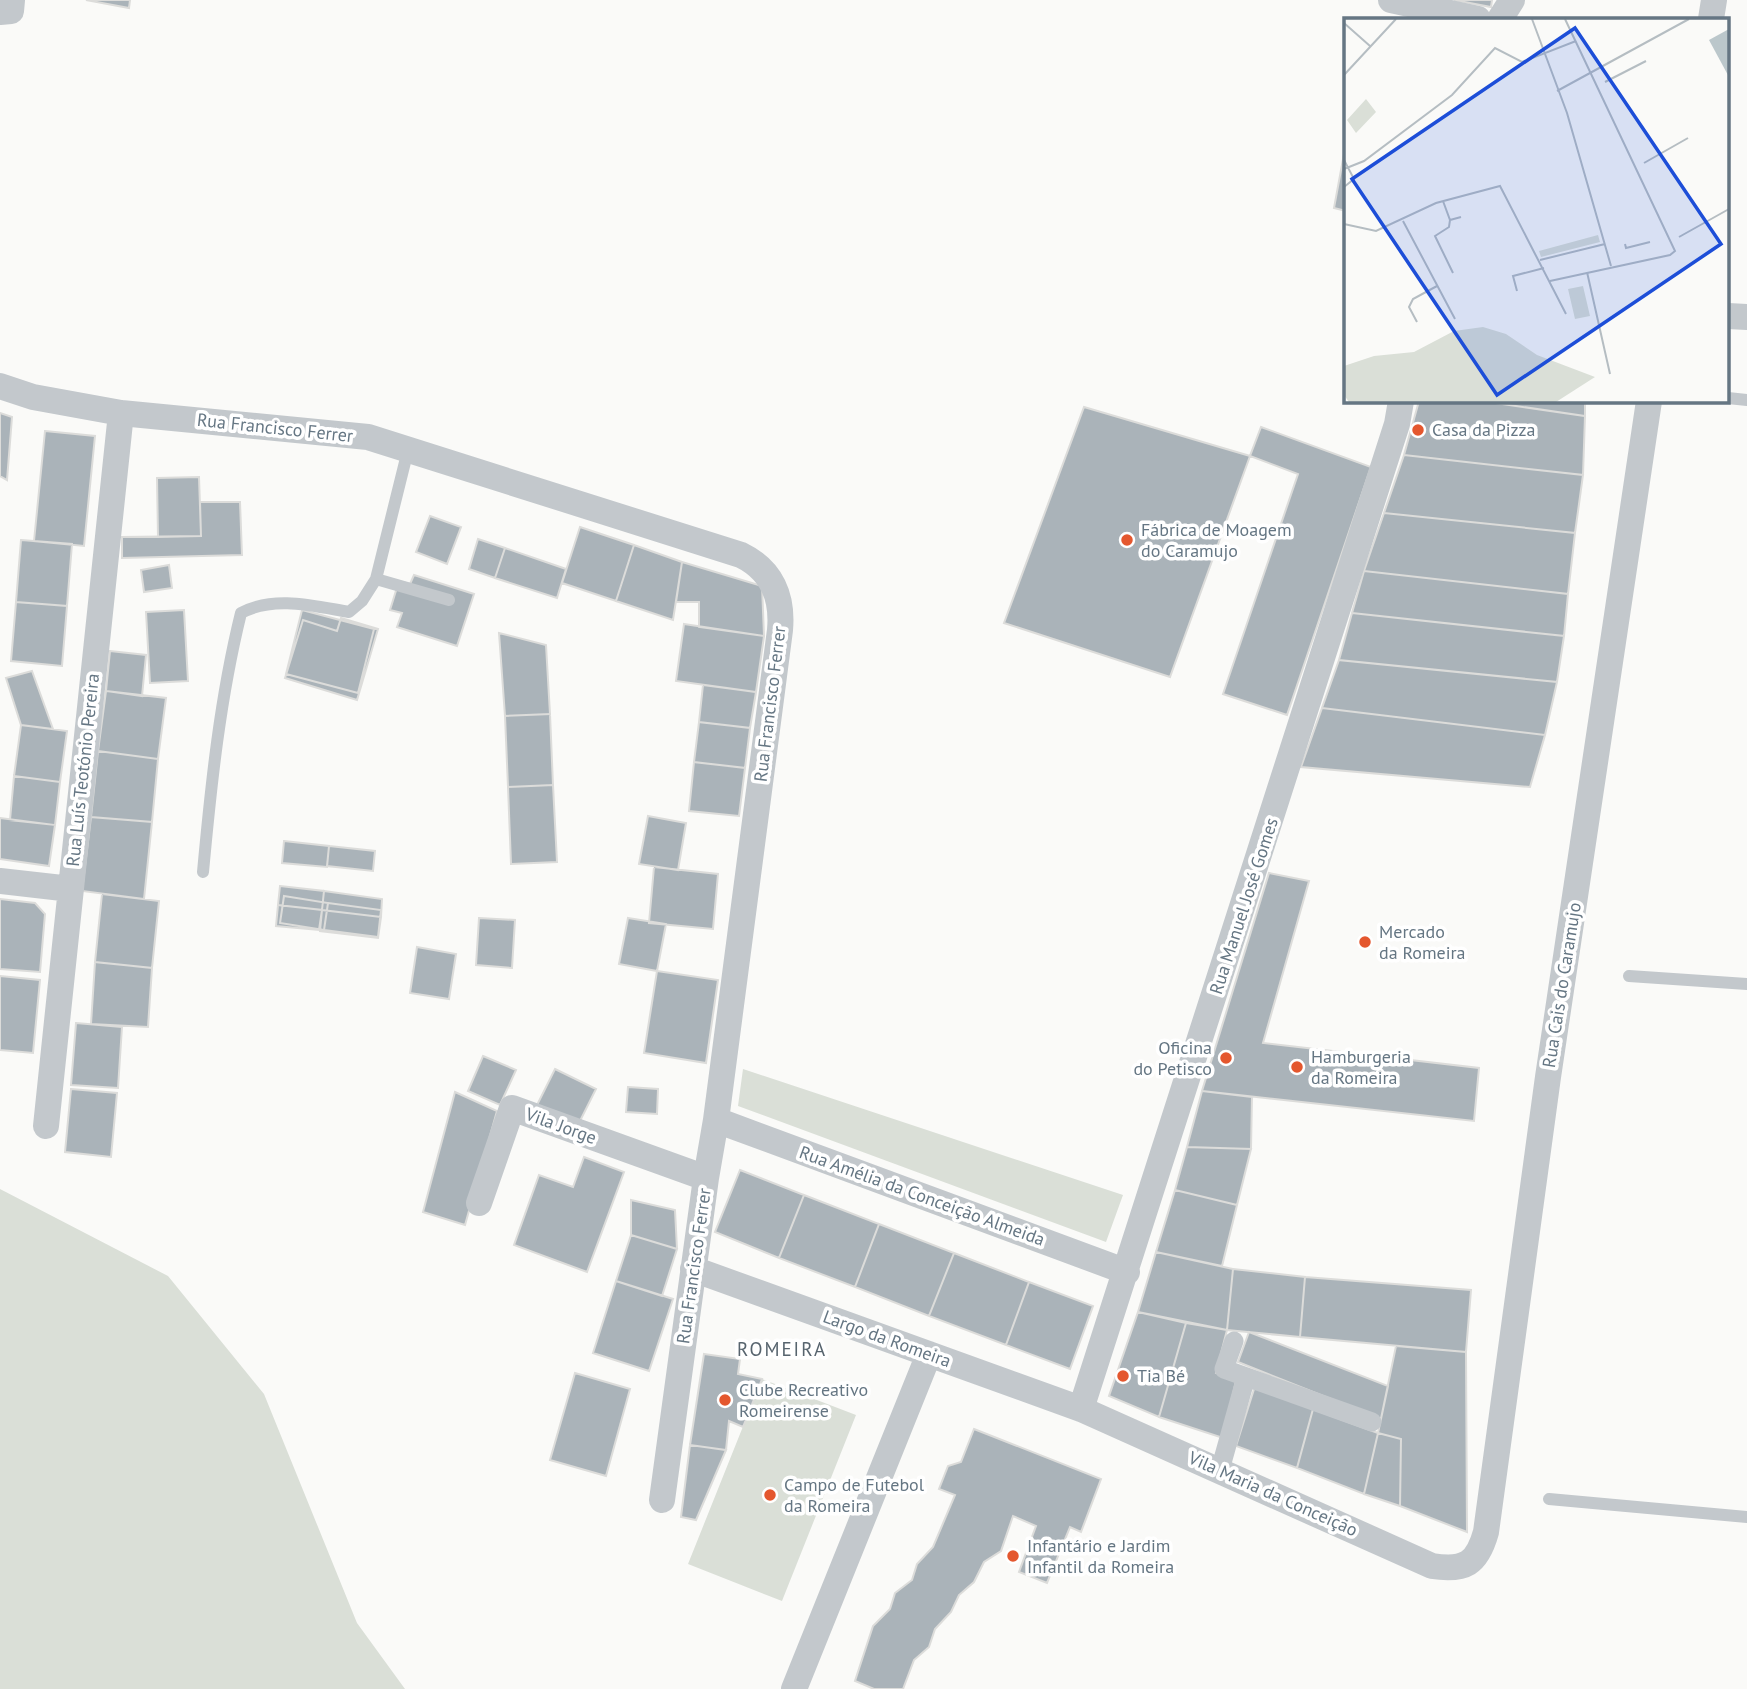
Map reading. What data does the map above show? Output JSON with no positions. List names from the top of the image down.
{
  "streets": {
    "street": [
      "Rua Francisco Ferrer",
      "Rua Luís Teotónio Pereira",
      "Rua Manuel José Gomes",
      "Rua Cais do Caramujo",
      "Vila Jorge",
      "Rua Amélia da Conceição Almeida",
      "Largo da Romeira",
      "Vila Maria da Conceição"
    ]
  },
  "crossings": [
    ["Rua Francisco Ferrer", "Rua Luís Teotónio Pereira"],
    ["Rua Francisco Ferrer", "Vila Jorge"],
    ["Rua Francisco Ferrer", "Rua Amélia da Conceição Almeida"],
    ["Rua Francisco Ferrer", "Largo da Romeira"],
    ["Rua Manuel José Gomes", "Rua Amélia da Conceição Almeida"],
    ["Rua Manuel José Gomes", "Largo da Romeira"],
    ["Rua Manuel José Gomes", "Vila Maria da Conceição"],
    ["Rua Cais do Caramujo", "Vila Maria da Conceição"],
    ["Largo da Romeira", "Vila Maria da Conceição"]
  ],
  "districts": ["ROMEIRA"],
  "places": [
    "Casa da Pizza",
    "Fábrica de Moagem do Caramujo",
    "Mercado da Romeira",
    "Oficina do Petisco",
    "Hamburgeria da Romeira",
    "Tia Bé",
    "Clube Recreativo Romeirense",
    "Campo de Futebol da Romeira",
    "Infantário e Jardim Infantil da Romeira"
  ]
}
